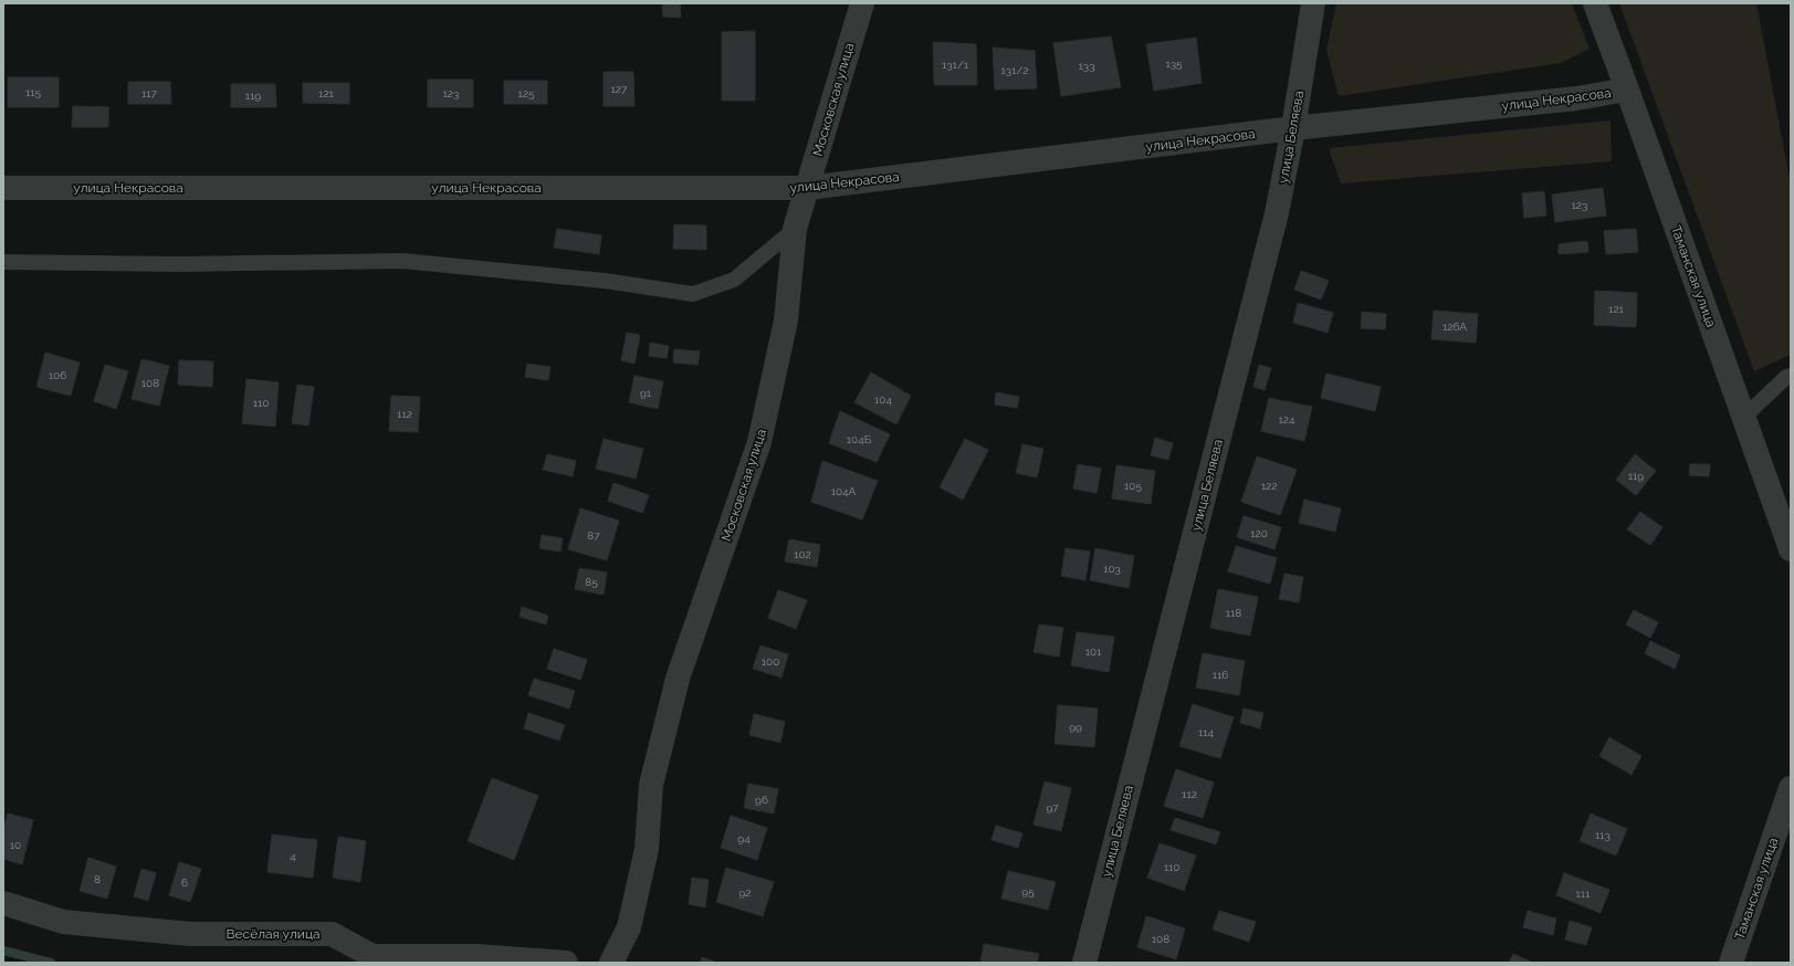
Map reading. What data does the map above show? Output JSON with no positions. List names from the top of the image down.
{
  "streets": {
    "street": [
      "Московская улица",
      "улица Некрасова",
      "улица Беляева",
      "Таманская улица",
      "Весёлая улица"
    ]
  },
  "crossings": [
    ["Московская улица", "улица Некрасова"],
    ["улица Некрасова", "улица Беляева"],
    ["улица Некрасова", "Таманская улица"]
  ],
  "house_numbers": [
    "135",
    "131/1",
    "133",
    "131/2",
    "127",
    "115",
    "117",
    "121",
    "123",
    "125",
    "119",
    "123",
    "121",
    "126А",
    "106",
    "108",
    "91",
    "104",
    "110",
    "112",
    "124",
    "104Б",
    "119",
    "105",
    "122",
    "104А",
    "120",
    "87",
    "102",
    "103",
    "85",
    "118",
    "101",
    "100",
    "116",
    "99",
    "114",
    "112",
    "96",
    "97",
    "113",
    "94",
    "10",
    "4",
    "110",
    "8",
    "6",
    "95",
    "92",
    "111",
    "108"
  ]
}
